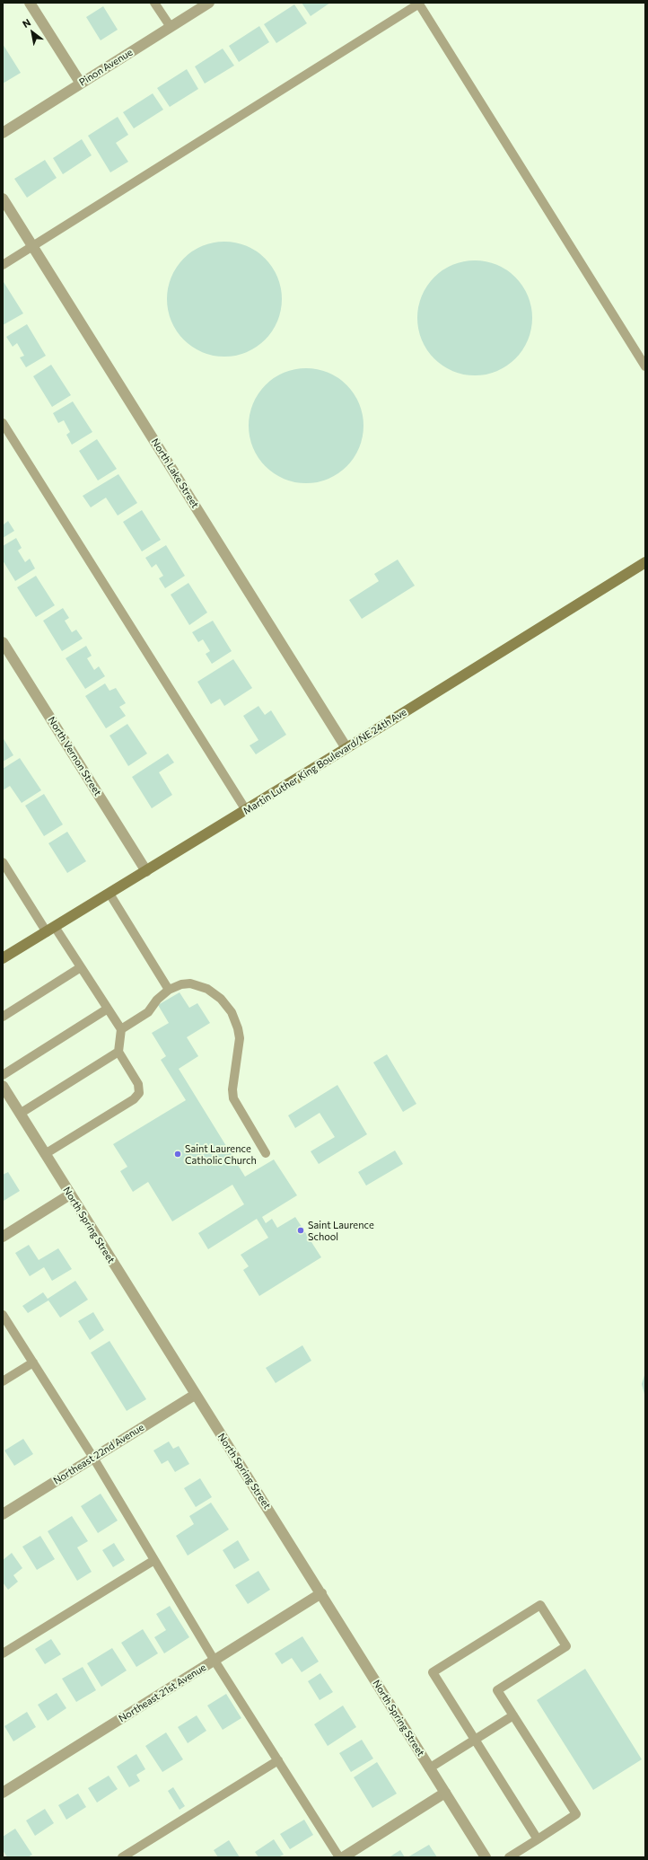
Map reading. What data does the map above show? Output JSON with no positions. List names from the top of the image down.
{
  "streets": {
    "main road": ["Martin Luther King Boulevard/NE 24th Ave"],
    "street": [
      "Pinon Avenue",
      "North Lake Street",
      "North Vernon Street",
      "North Spring Street",
      "Northeast 22nd Avenue",
      "Northeast 21st Avenue"
    ]
  },
  "crossings": [
    ["North Lake Street", "Martin Luther King Boulevard/NE 24th Ave"],
    ["North Vernon Street", "Martin Luther King Boulevard/NE 24th Ave"],
    ["North Spring Street", "Northeast 22nd Avenue"],
    ["North Spring Street", "Northeast 21st Avenue"]
  ],
  "places": ["Saint Laurence Catholic Church", "Saint Laurence School"],
  "north": "top left"
}
